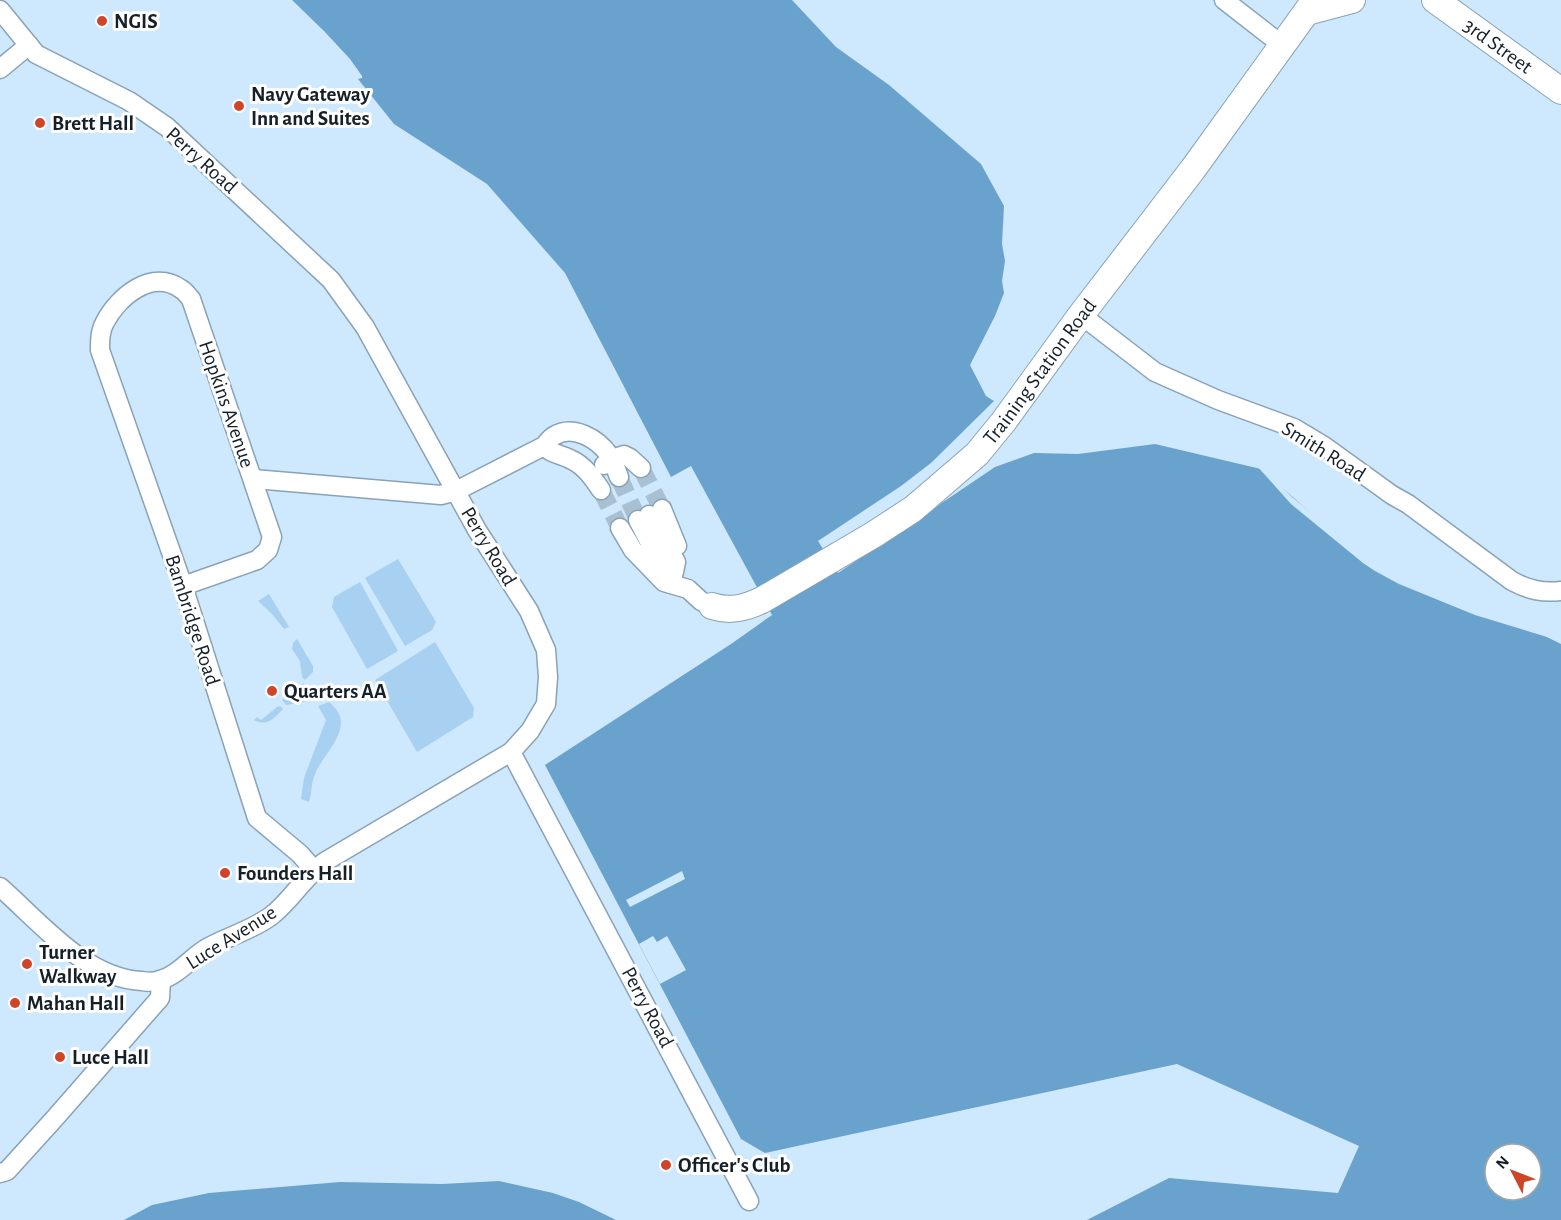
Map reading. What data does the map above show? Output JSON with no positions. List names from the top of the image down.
{
  "streets": {
    "street": [
      "3rd Street",
      "Perry Road",
      "Training Station Road",
      "Hopkins Avenue",
      "Smith Road",
      "Bambridge Road",
      "Luce Avenue"
    ]
  },
  "crossings": [
    ["Perry Road", "Hopkins Avenue"],
    ["Perry Road", "Luce Avenue"],
    ["Training Station Road", "Smith Road"],
    ["Hopkins Avenue", "Bambridge Road"],
    ["Bambridge Road", "Luce Avenue"]
  ],
  "places": [
    "NGIS",
    "Navy Gateway Inn and Suites",
    "Brett Hall",
    "Quarters AA",
    "Founders Hall",
    "Turner Walkway",
    "Mahan Hall",
    "Luce Hall",
    "Officer's Club"
  ],
  "north": "top left"
}
